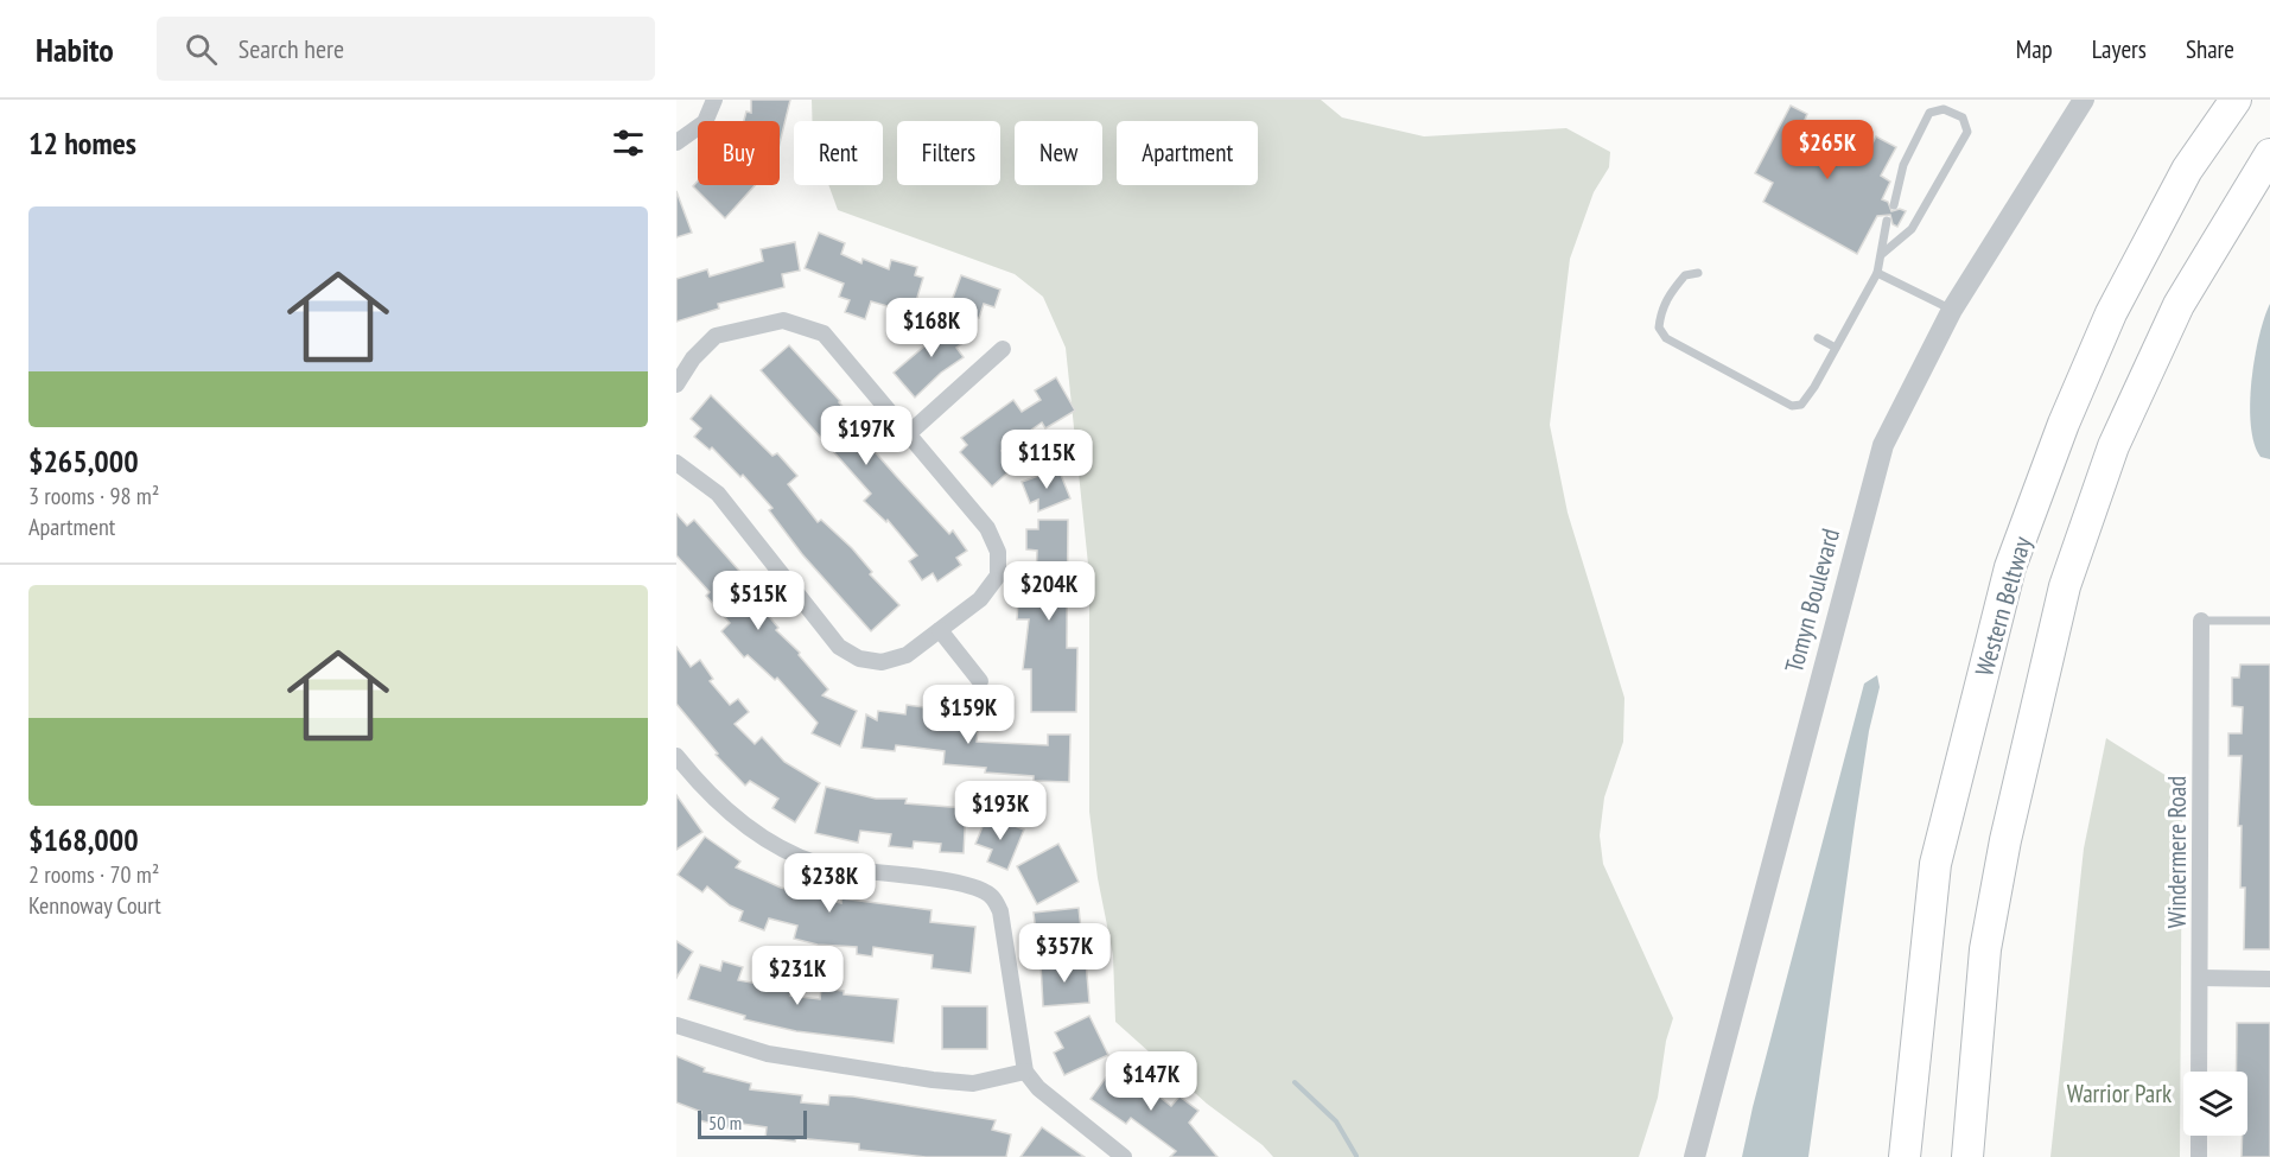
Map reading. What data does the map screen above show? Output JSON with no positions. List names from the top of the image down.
{
  "streets": {
    "highway": ["Western Beltway"],
    "street": ["Tomyn Boulevard", "Windermere Road"]
  },
  "parks": ["Warrior Park"],
  "scale_bar": "50 m",
  "page": {
    "header": "Habito",
    "search": "Search here",
    "nav": ["Map", "Layers", "Share"],
    "heading": "12 homes",
    "price": [
      "$265K",
      "$168K",
      "$197K",
      "$115K",
      "$204K",
      "$515K",
      "$159K",
      "$193K",
      "$238K",
      "$357K",
      "$231K",
      "$147K"
    ],
    "chip": [
      "Buy",
      "Rent",
      "Filters",
      "New",
      "Apartment"
    ],
    "list": [
      {
        "name": "$265,000",
        "note": "3 rooms · 98 m² · Apartment"
      },
      {
        "name": "$168,000",
        "note": "2 rooms · 70 m² · Kennoway Court"
      }
    ],
    "scale": "50 m"
  }
}
